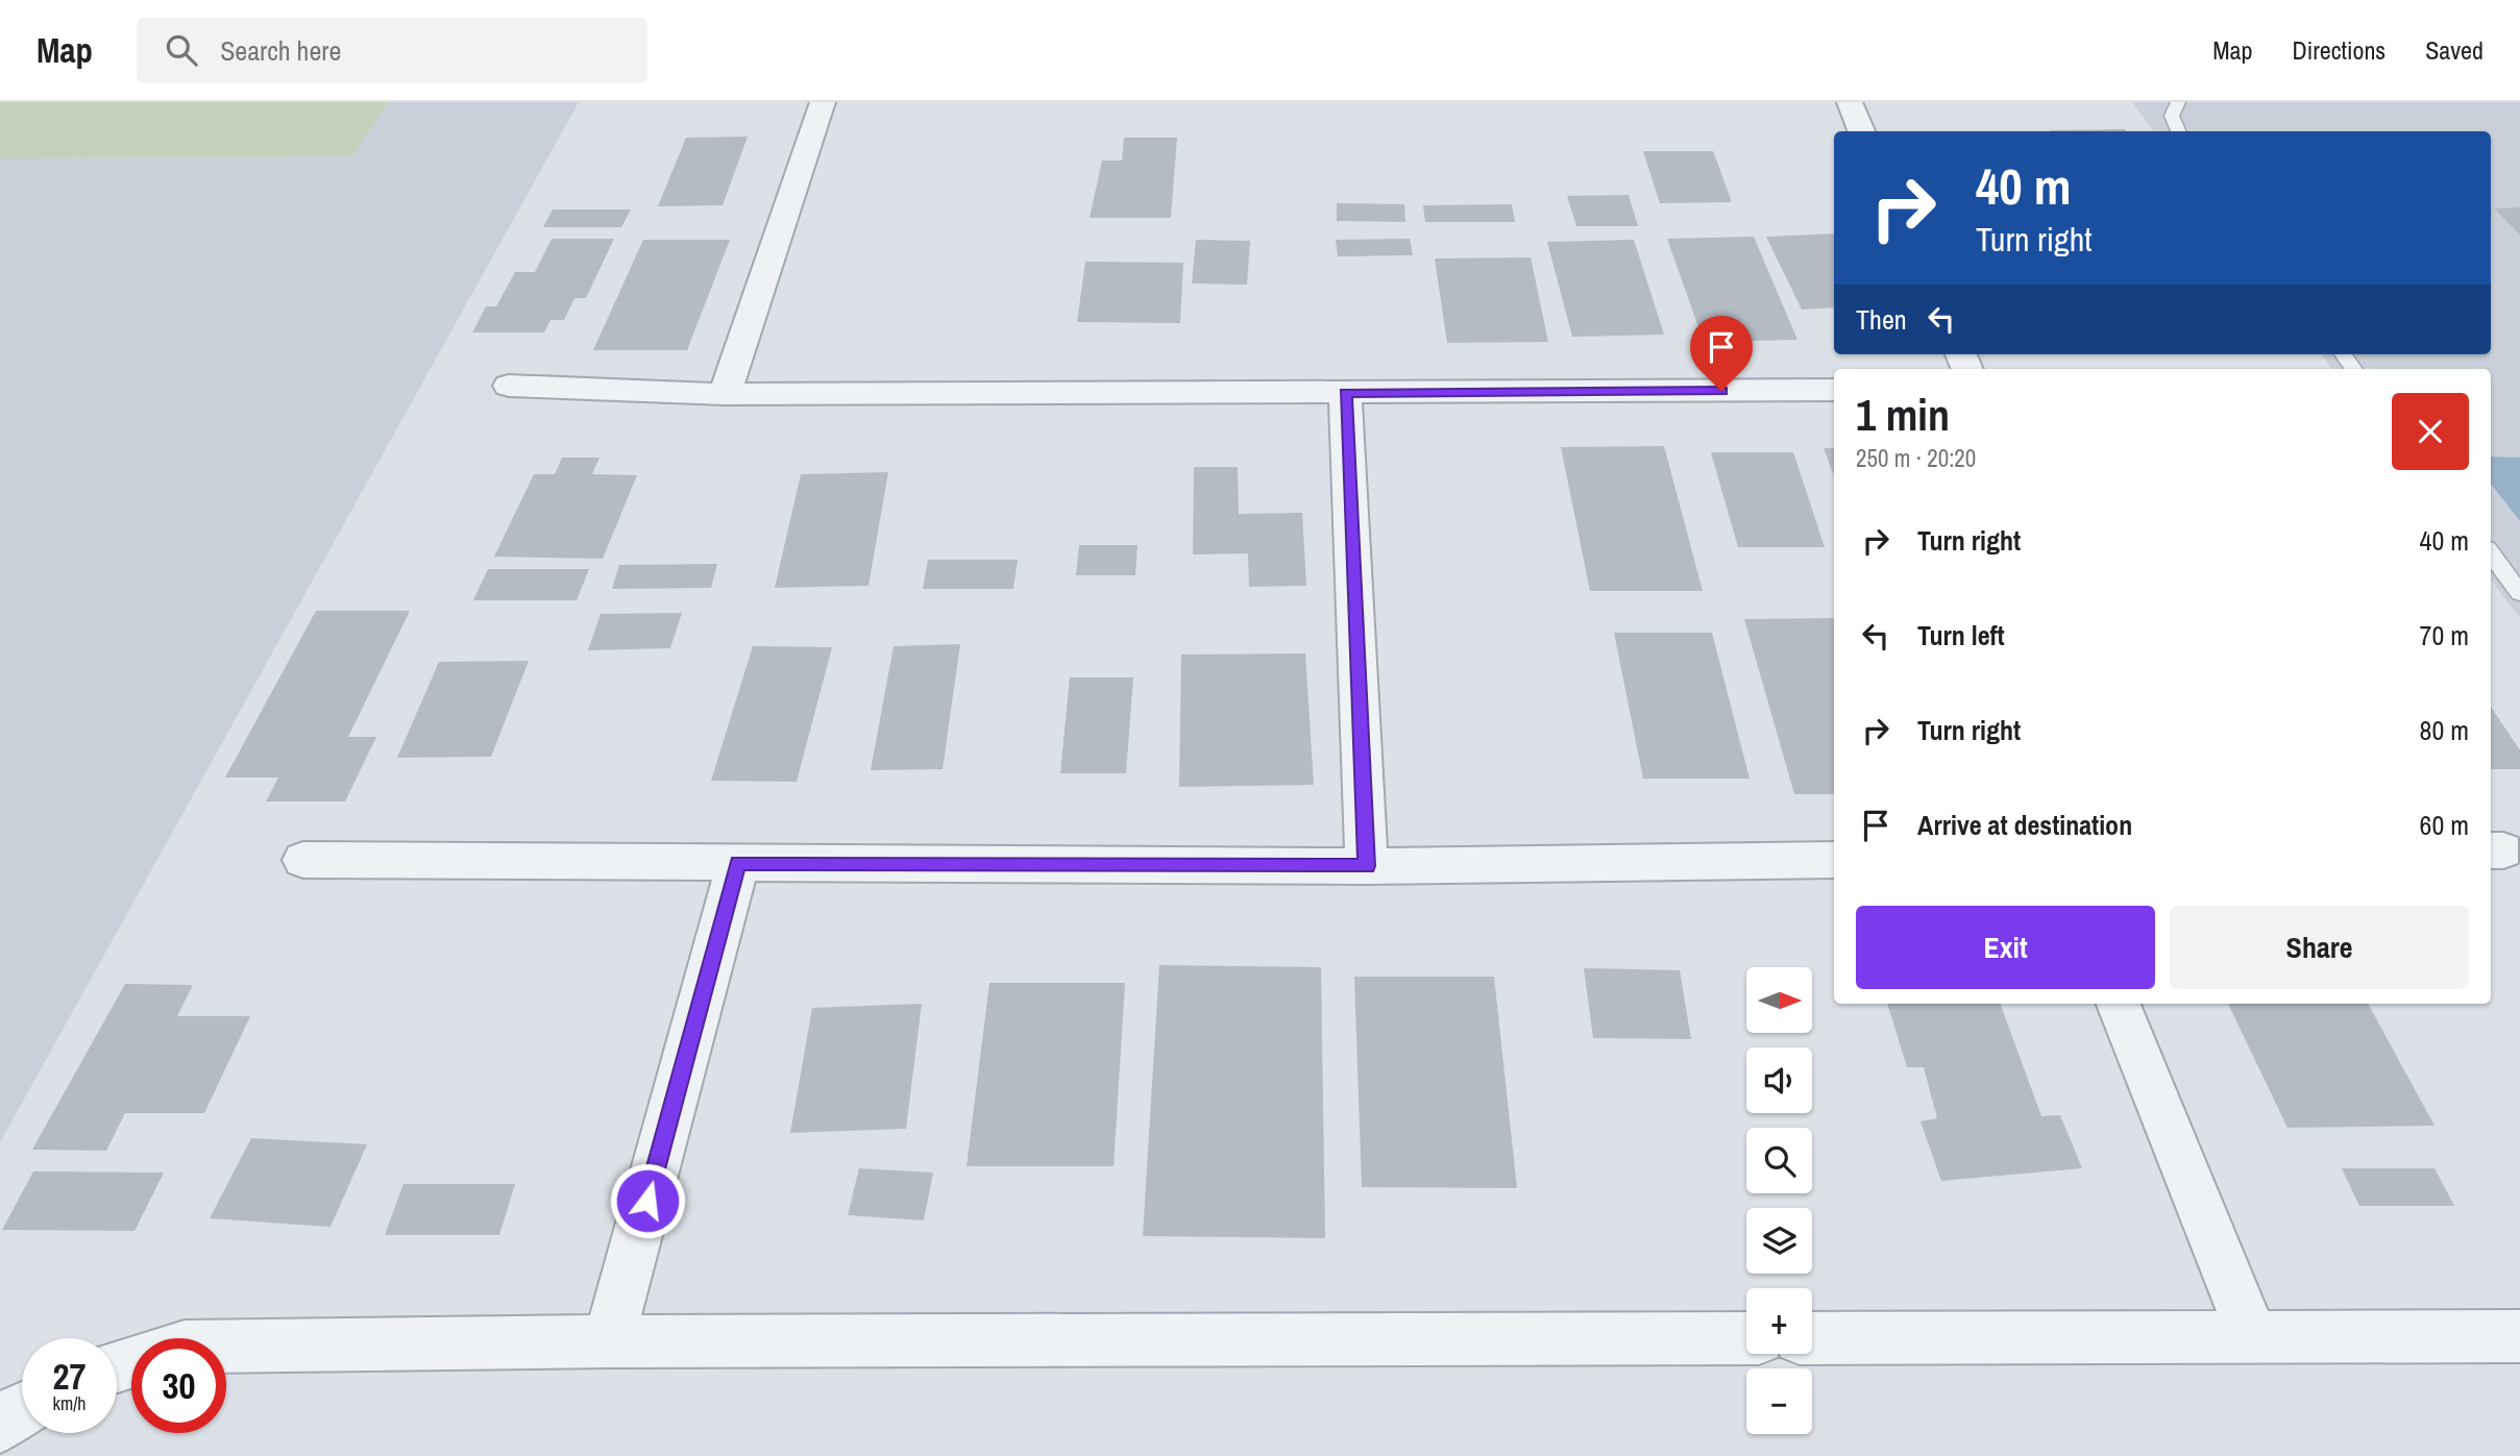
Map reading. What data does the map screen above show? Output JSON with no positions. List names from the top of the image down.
{
  "north": "right",
  "page": {
    "header": "Map",
    "search": "Search here",
    "nav": ["Map", "Directions", "Saved"],
    "turn": ["40 m", "Turn right"],
    "then": "Then",
    "heading": ["1 min", "250 m · 20:20"],
    "list": [
      {
        "name": "Turn right",
        "value": "40 m"
      },
      {
        "name": "Turn left",
        "value": "70 m"
      },
      {
        "name": "Turn right",
        "value": "80 m"
      },
      {
        "name": "Arrive at destination",
        "value": "60 m"
      }
    ],
    "buttons": ["Exit", "Share"],
    "map_buttons": ["+", "−"],
    "speed": "27 km/h",
    "limit": "30"
  }
}
